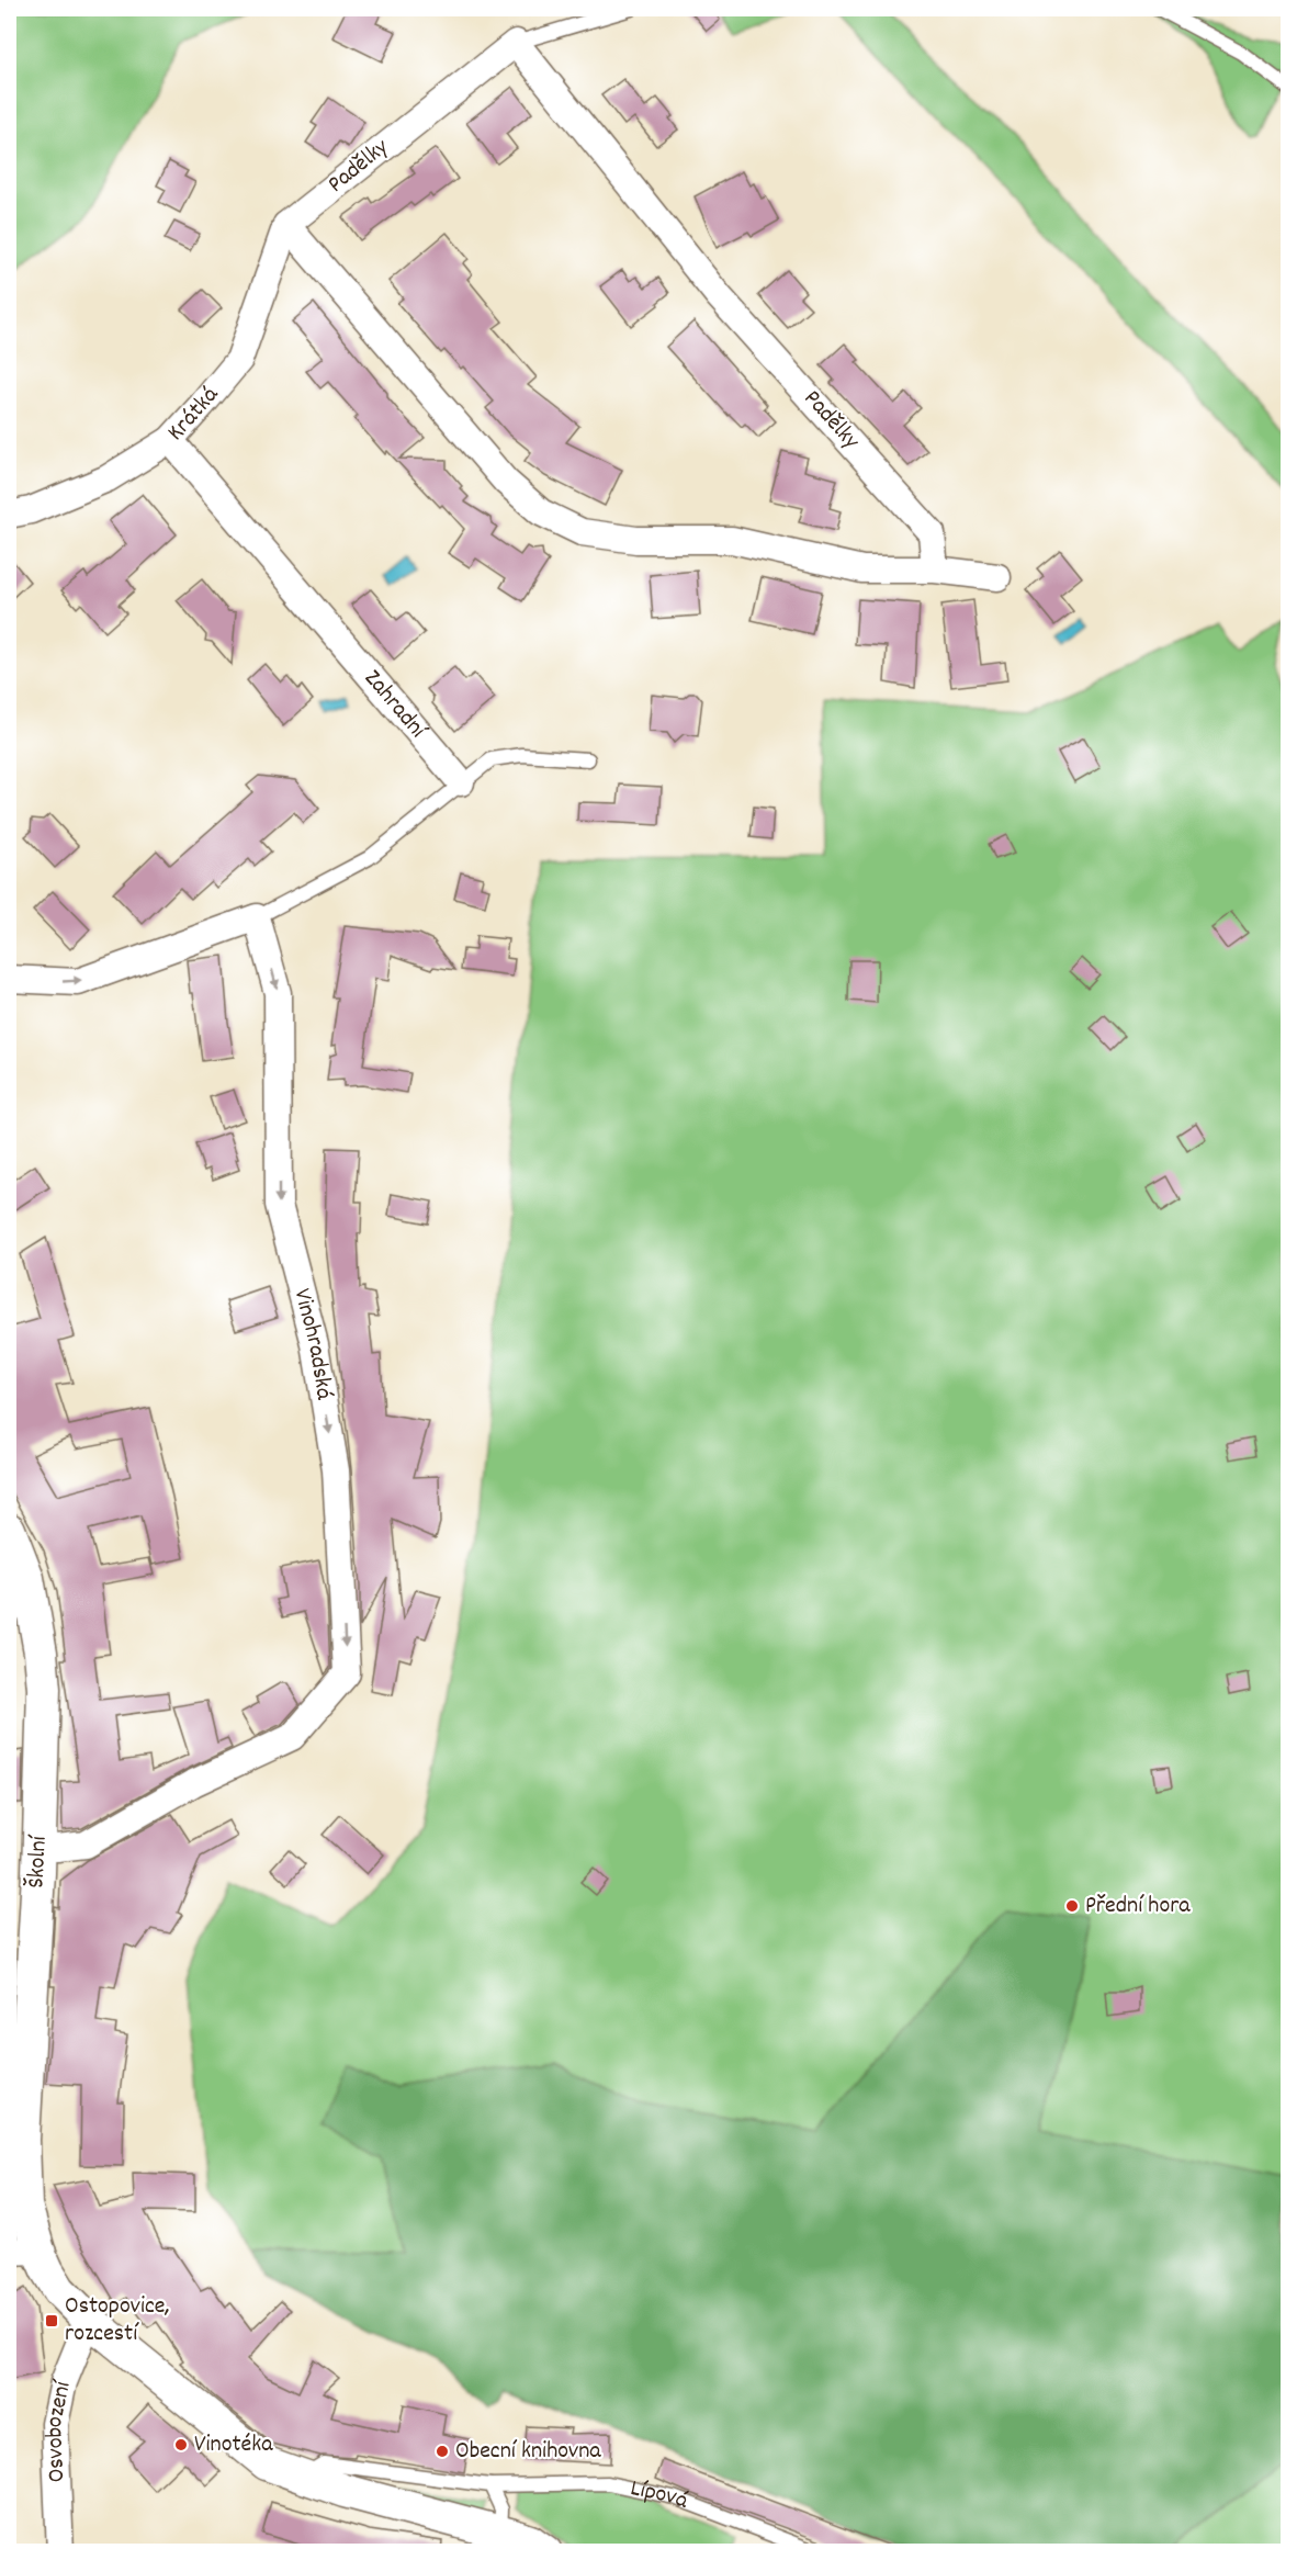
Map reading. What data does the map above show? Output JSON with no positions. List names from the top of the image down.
{
  "streets": {
    "street": [
      "Padělky",
      "Krátká",
      "Zahradní",
      "Vinohradská",
      "Školní",
      "Osvobození",
      "Lípová"
    ]
  },
  "crossings": [
    ["Padělky", "Krátká"],
    ["Krátká", "Zahradní"],
    ["Vinohradská", "Školní"],
    ["Školní", "Osvobození"],
    ["Školní", "Lípová"]
  ],
  "one_way": ["Vinohradská"],
  "places": {
    "other": ["Přední hora", "Vinotéka", "Obecní knihovna"],
    "transit": ["Ostopovice, rozcestí"]
  }
}
